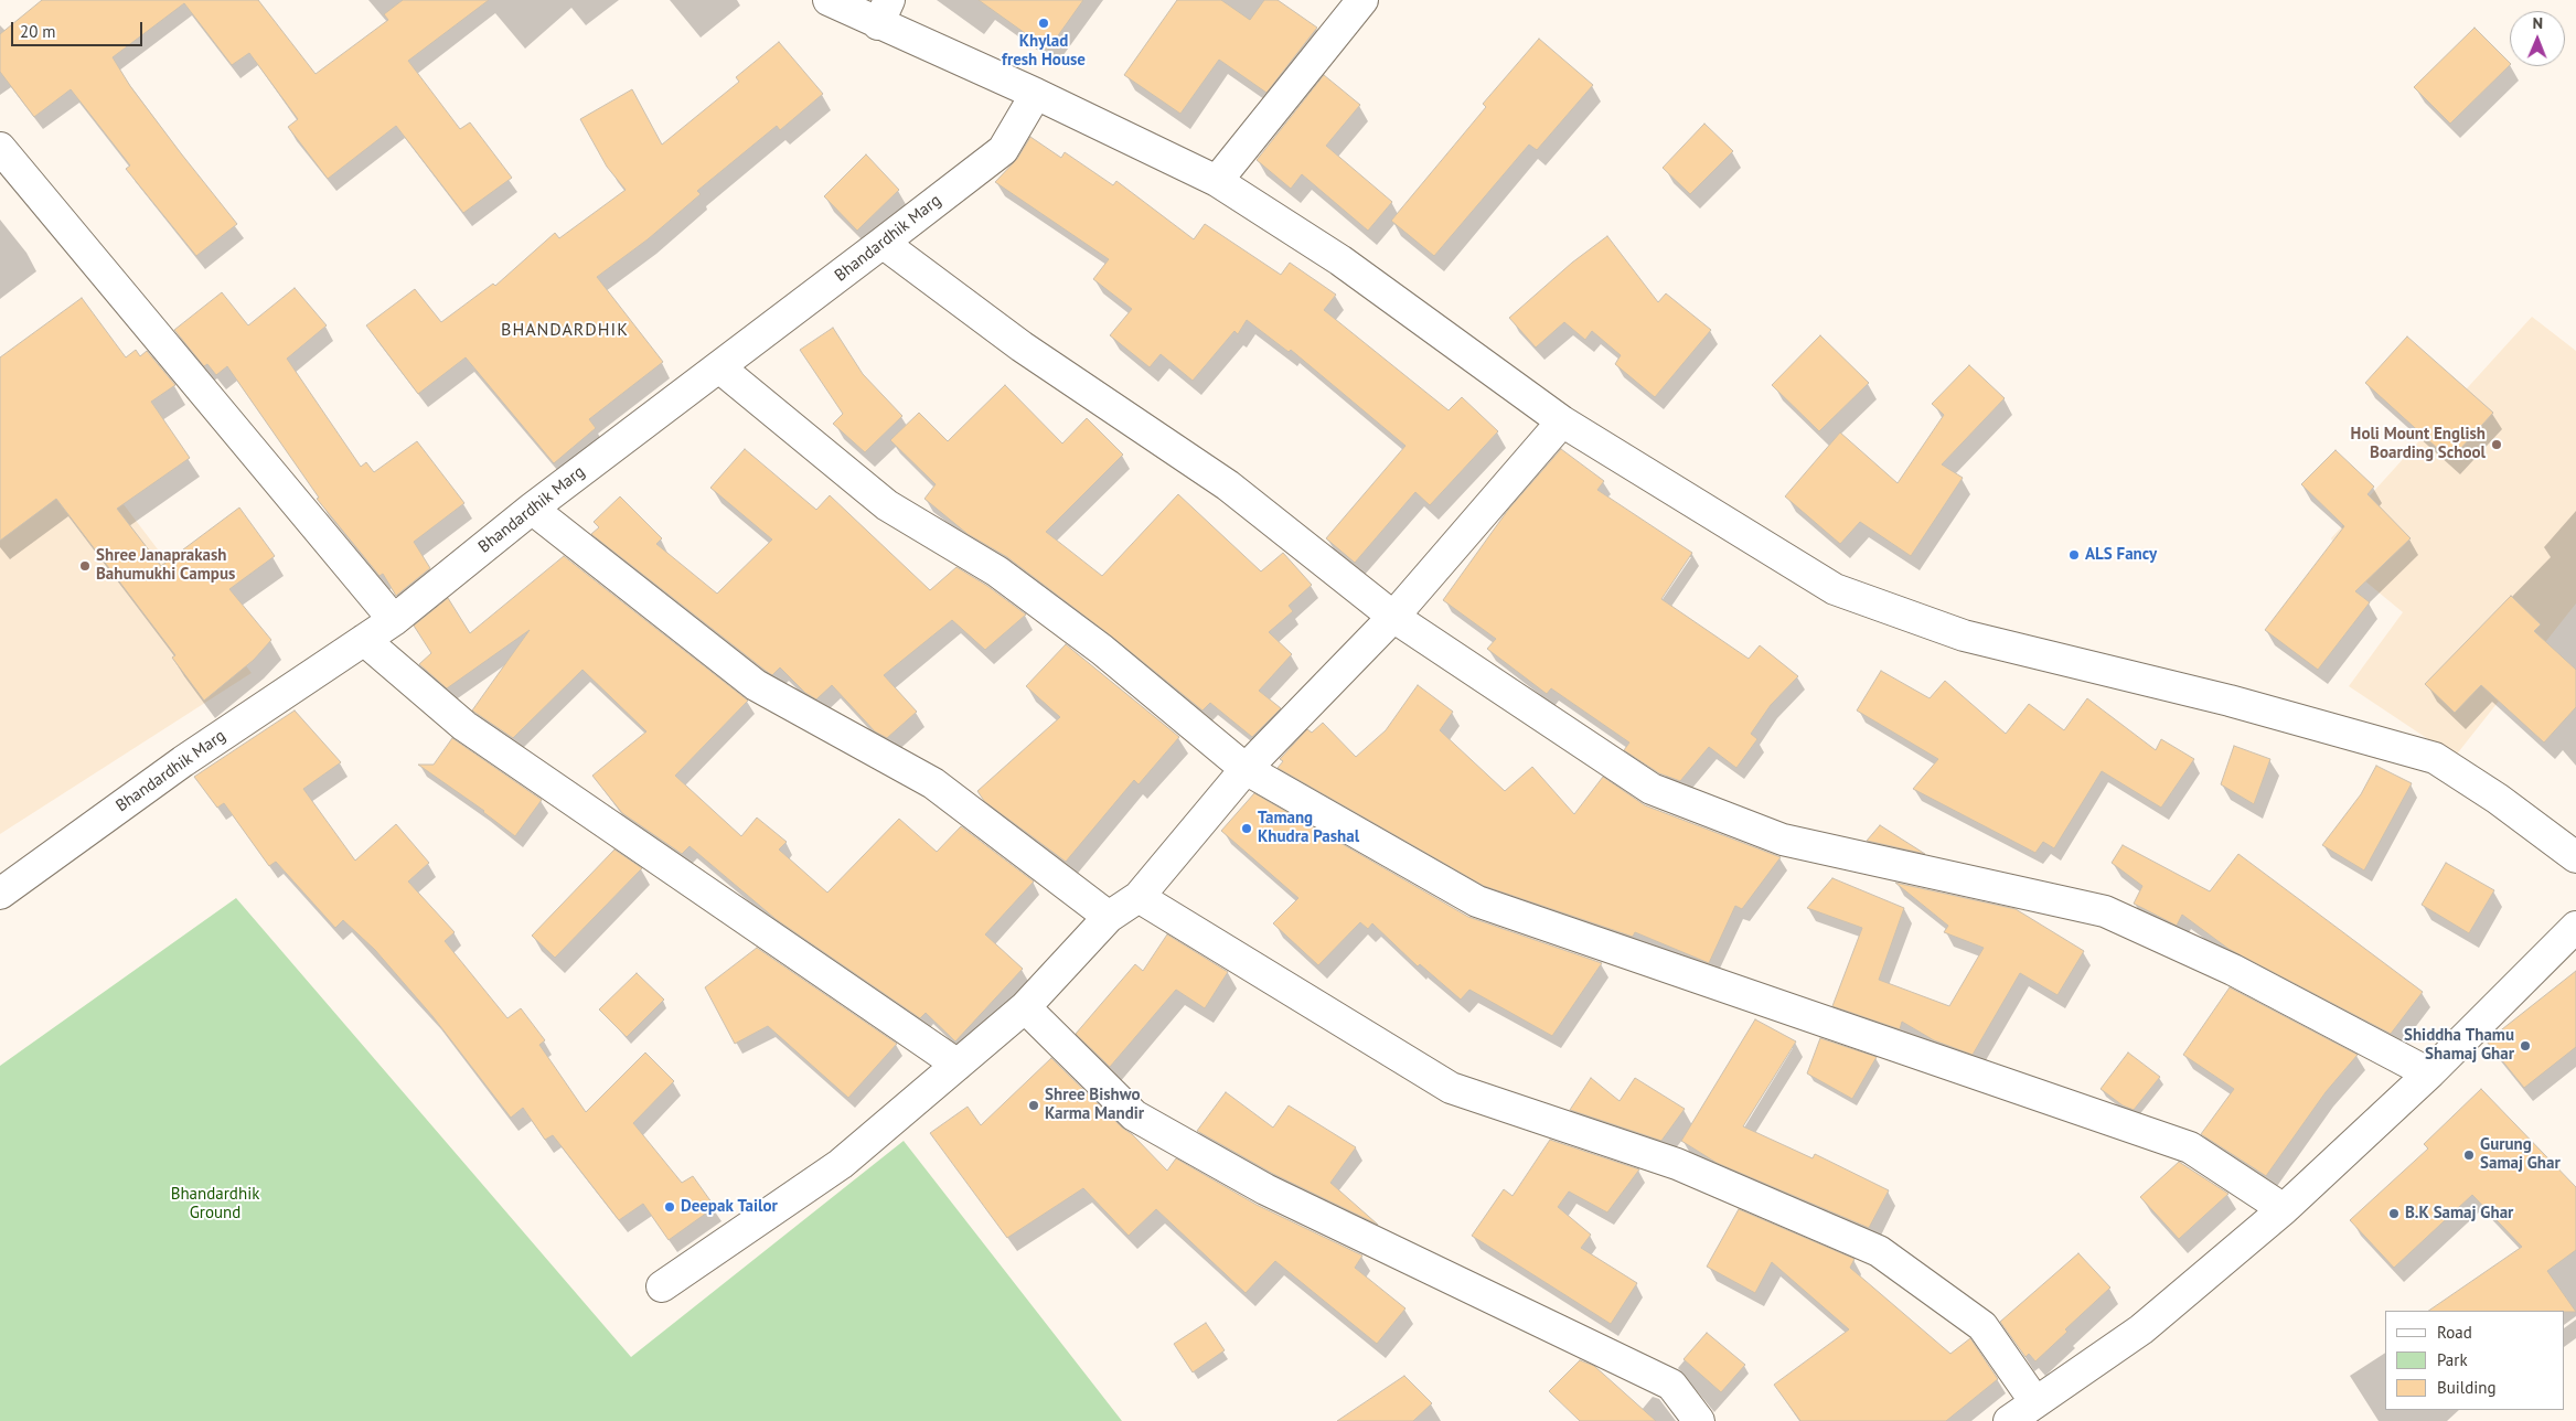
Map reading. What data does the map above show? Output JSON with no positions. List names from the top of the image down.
{
  "streets": {
    "street": ["Bhandardhik Marg"]
  },
  "districts": ["BHANDARDHIK"],
  "parks": ["Bhandardhik Ground"],
  "places": [
    "Khylad fresh House",
    "Holi Mount English Boarding School",
    "ALS Fancy",
    "Shree Janaprakash Bahumukhi Campus",
    "Tamang Khudra Pashal",
    "Shiddha Thamu Shamaj Ghar",
    "Shree Bishwo Karma Mandir",
    "Gurung Samaj Ghar",
    "Deepak Tailor",
    "B.K Samaj Ghar"
  ],
  "legend": ["Road", "Park", "Building"],
  "scale_bar": "20 m",
  "north": "top"
}
